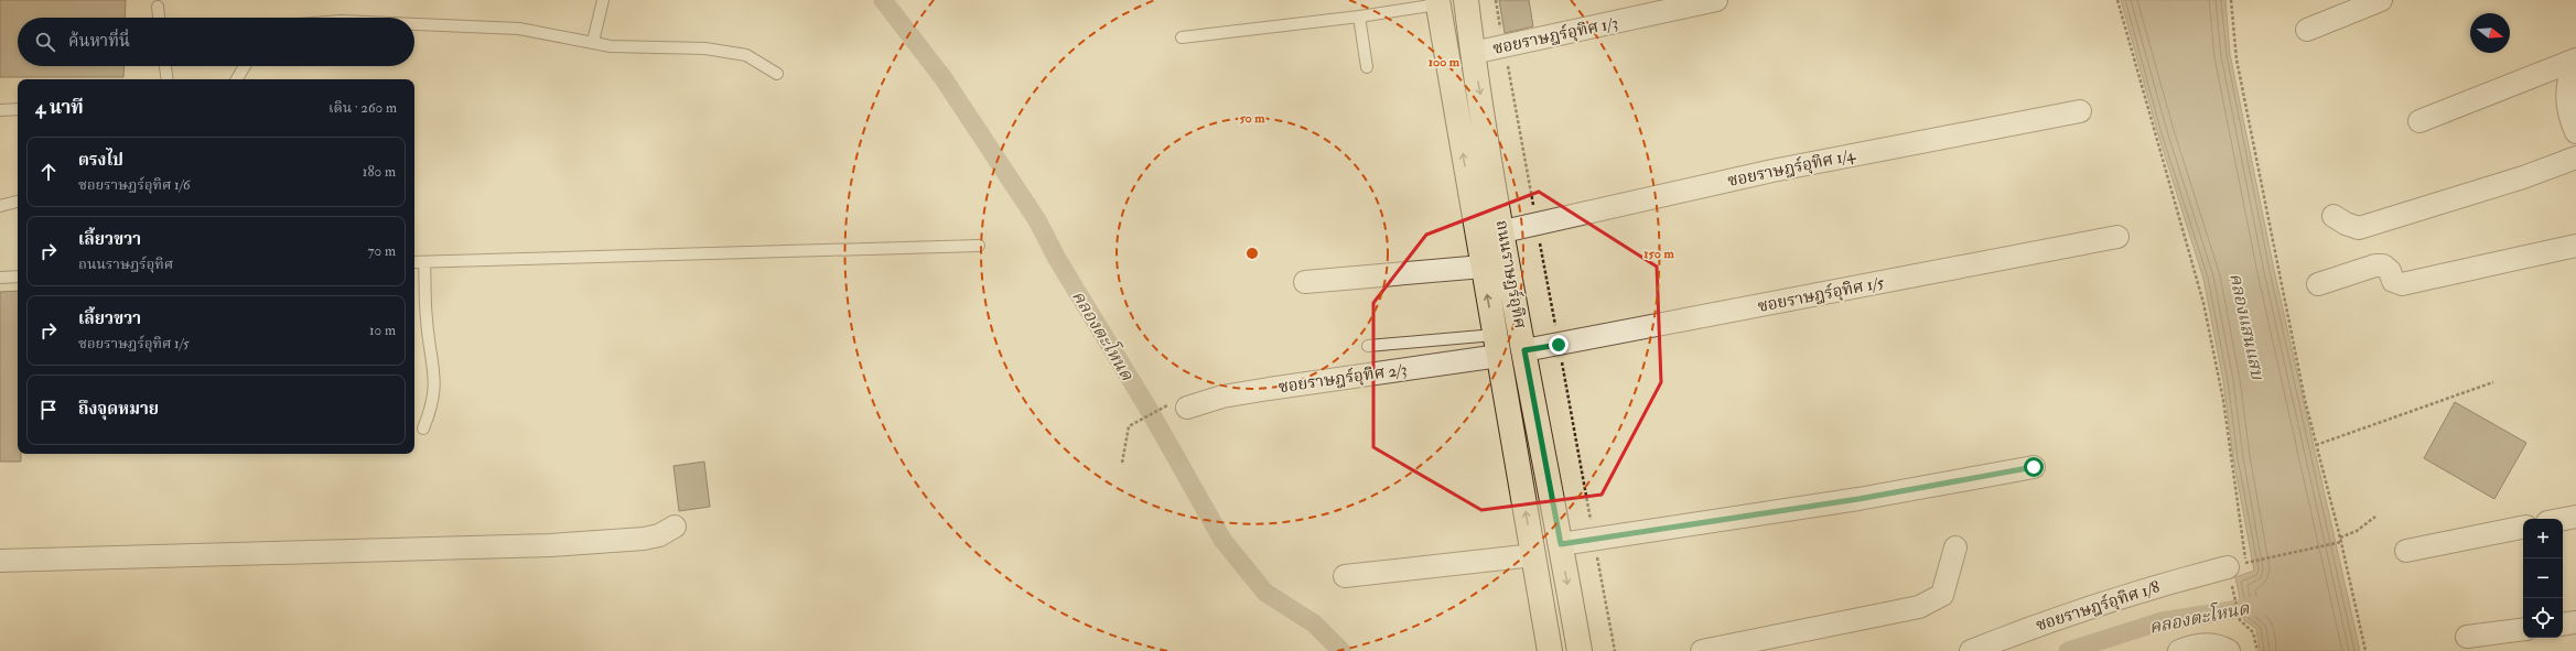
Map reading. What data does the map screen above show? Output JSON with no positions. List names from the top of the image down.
{
  "streets": {
    "main road": ["ถนนราษฎร์อุทิศ"],
    "street": [
      "ซอยราษฎร์อุทิศ 1/3",
      "ซอยราษฎร์อุทิศ 1/4",
      "ซอยราษฎร์อุทิศ 1/5",
      "ซอยราษฎร์อุทิศ 2/3",
      "ซอยราษฎร์อุทิศ 1/8"
    ]
  },
  "crossings": [
    ["ซอยราษฎร์อุทิศ 1/3", "ถนนราษฎร์อุทิศ"],
    ["ซอยราษฎร์อุทิศ 1/4", "ถนนราษฎร์อุทิศ"],
    ["ถนนราษฎร์อุทิศ", "ซอยราษฎร์อุทิศ 1/5"],
    ["ถนนราษฎร์อุทิศ", "ซอยราษฎร์อุทิศ 2/3"]
  ],
  "water": ["คลองแสนแสบ", "คลองตะโหนด"],
  "north": "right",
  "page": {
    "search": "ค้นหาที่นี่",
    "heading": ["4 นาที", "เดิน · 260 m"],
    "list": [
      ["ตรงไป", "ซอยราษฎร์อุทิศ 1/6", "180 m"],
      ["เลี้ยวขวา", "ถนนราษฎร์อุทิศ", "70 m"],
      ["เลี้ยวขวา", "ซอยราษฎร์อุทิศ 1/5", "10 m"],
      "ถึงจุดหมาย"
    ],
    "map_buttons": ["+", "−"]
  },
  "rings": ["100 m", "50 m", "150 m"]
}
